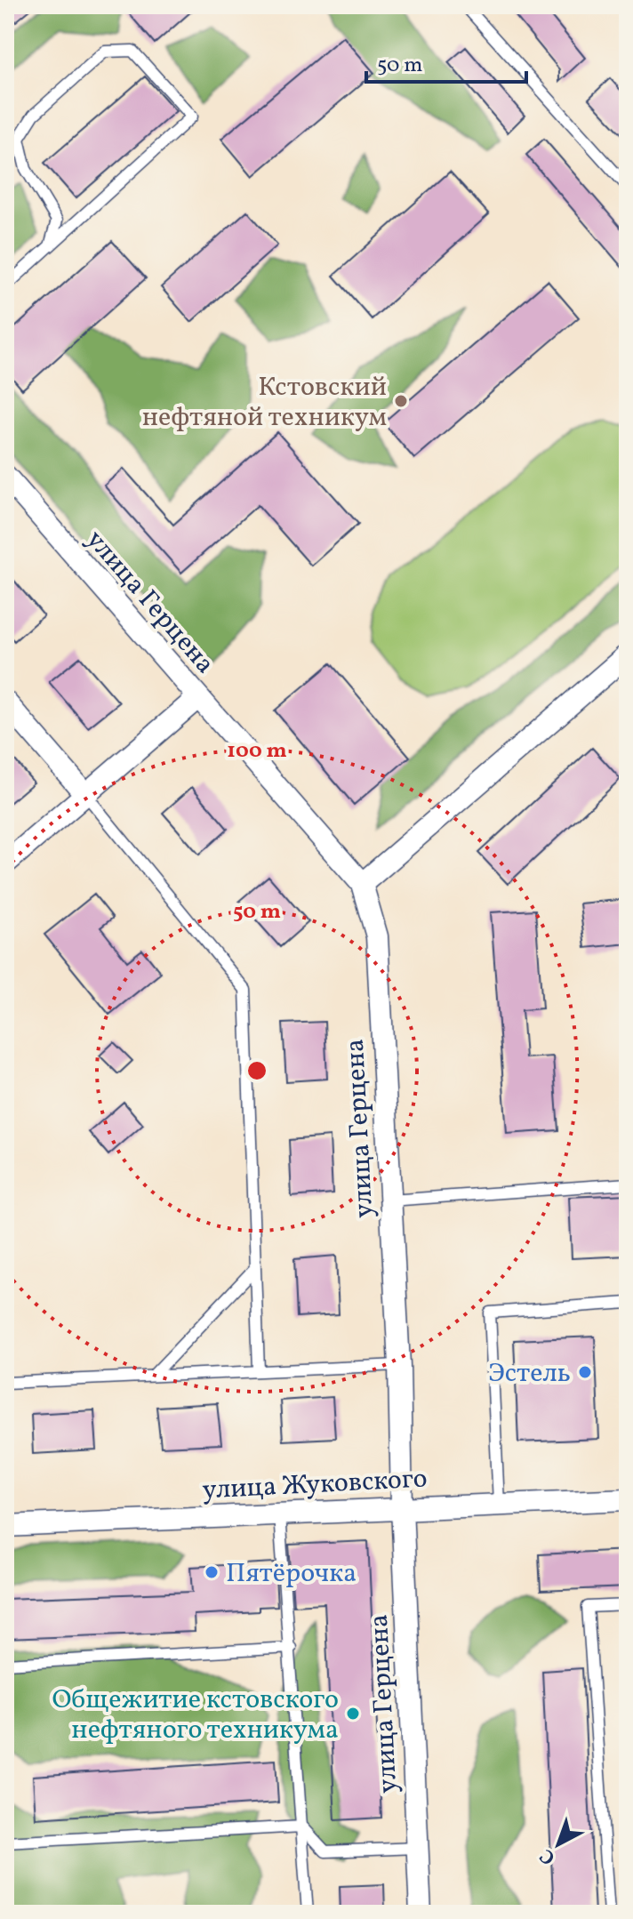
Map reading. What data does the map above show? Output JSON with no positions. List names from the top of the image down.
{
  "streets": {
    "street": ["улица Герцена", "улица Жуковского"]
  },
  "crossings": [
    ["улица Герцена", "улица Жуковского"]
  ],
  "places": [
    "Кстовский нефтяной техникум",
    "Эстель",
    "Пятёрочка",
    "Общежитие кстовского нефтяного техникума"
  ],
  "scale_bar": "50 m",
  "north": "bottom left",
  "rings": ["100 m", "50 m"]
}
